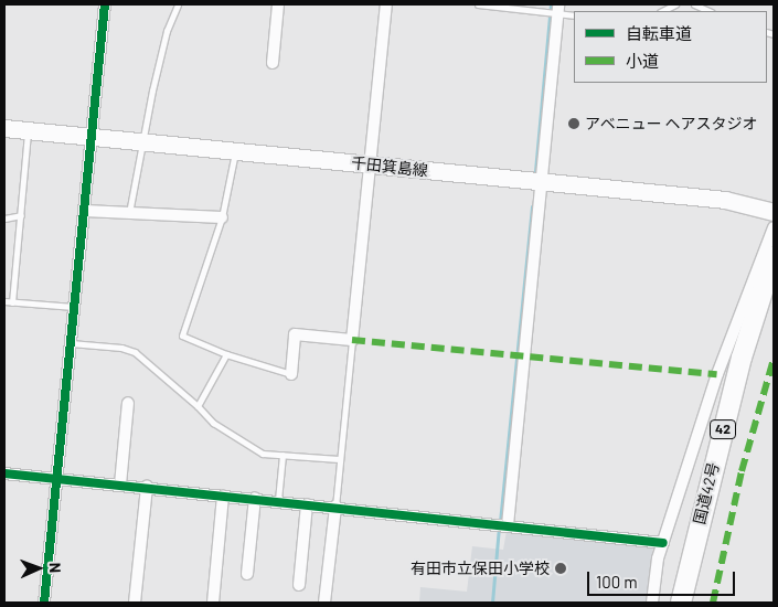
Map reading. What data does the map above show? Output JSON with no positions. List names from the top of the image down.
{
  "streets": {
    "highway": ["42", "国道42号"],
    "main road": ["千田箕島線"]
  },
  "places": ["アベニュー ヘアスタジオ", "有田市立保田小学校"],
  "legend": ["自転車道", "小道"],
  "scale_bar": "100 m",
  "north": "right"
}
